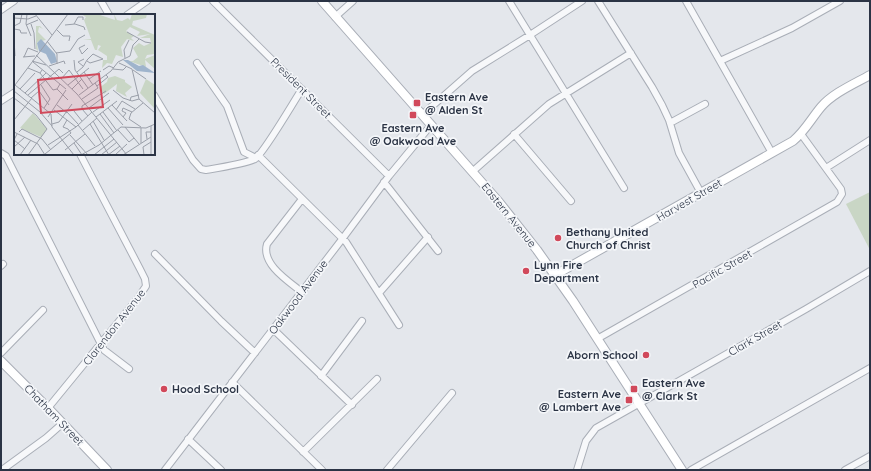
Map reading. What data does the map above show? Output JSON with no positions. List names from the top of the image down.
{
  "streets": {
    "main road": ["Harvest Street", "Eastern Avenue", "Chatham Street"],
    "street": [
      "President Street",
      "Pacific Street",
      "Oakwood Avenue",
      "Clarendon Avenue",
      "Clark Street"
    ]
  },
  "crossings": [
    ["President Street", "Oakwood Avenue"],
    ["Harvest Street", "Eastern Avenue"],
    ["Eastern Avenue", "Pacific Street"],
    ["Eastern Avenue", "Oakwood Avenue"],
    ["Eastern Avenue", "Clark Street"],
    ["Clarendon Avenue", "Chatham Street"]
  ],
  "places": {
    "transit": [
      "Eastern Ave @ Alden St",
      "Eastern Ave @ Oakwood Ave",
      "Eastern Ave @ Clark St",
      "Eastern Ave @ Lambert Ave"
    ],
    "other": [
      "Bethany United Church of Christ",
      "Lynn Fire Department",
      "Aborn School",
      "Hood School"
    ]
  }
}
